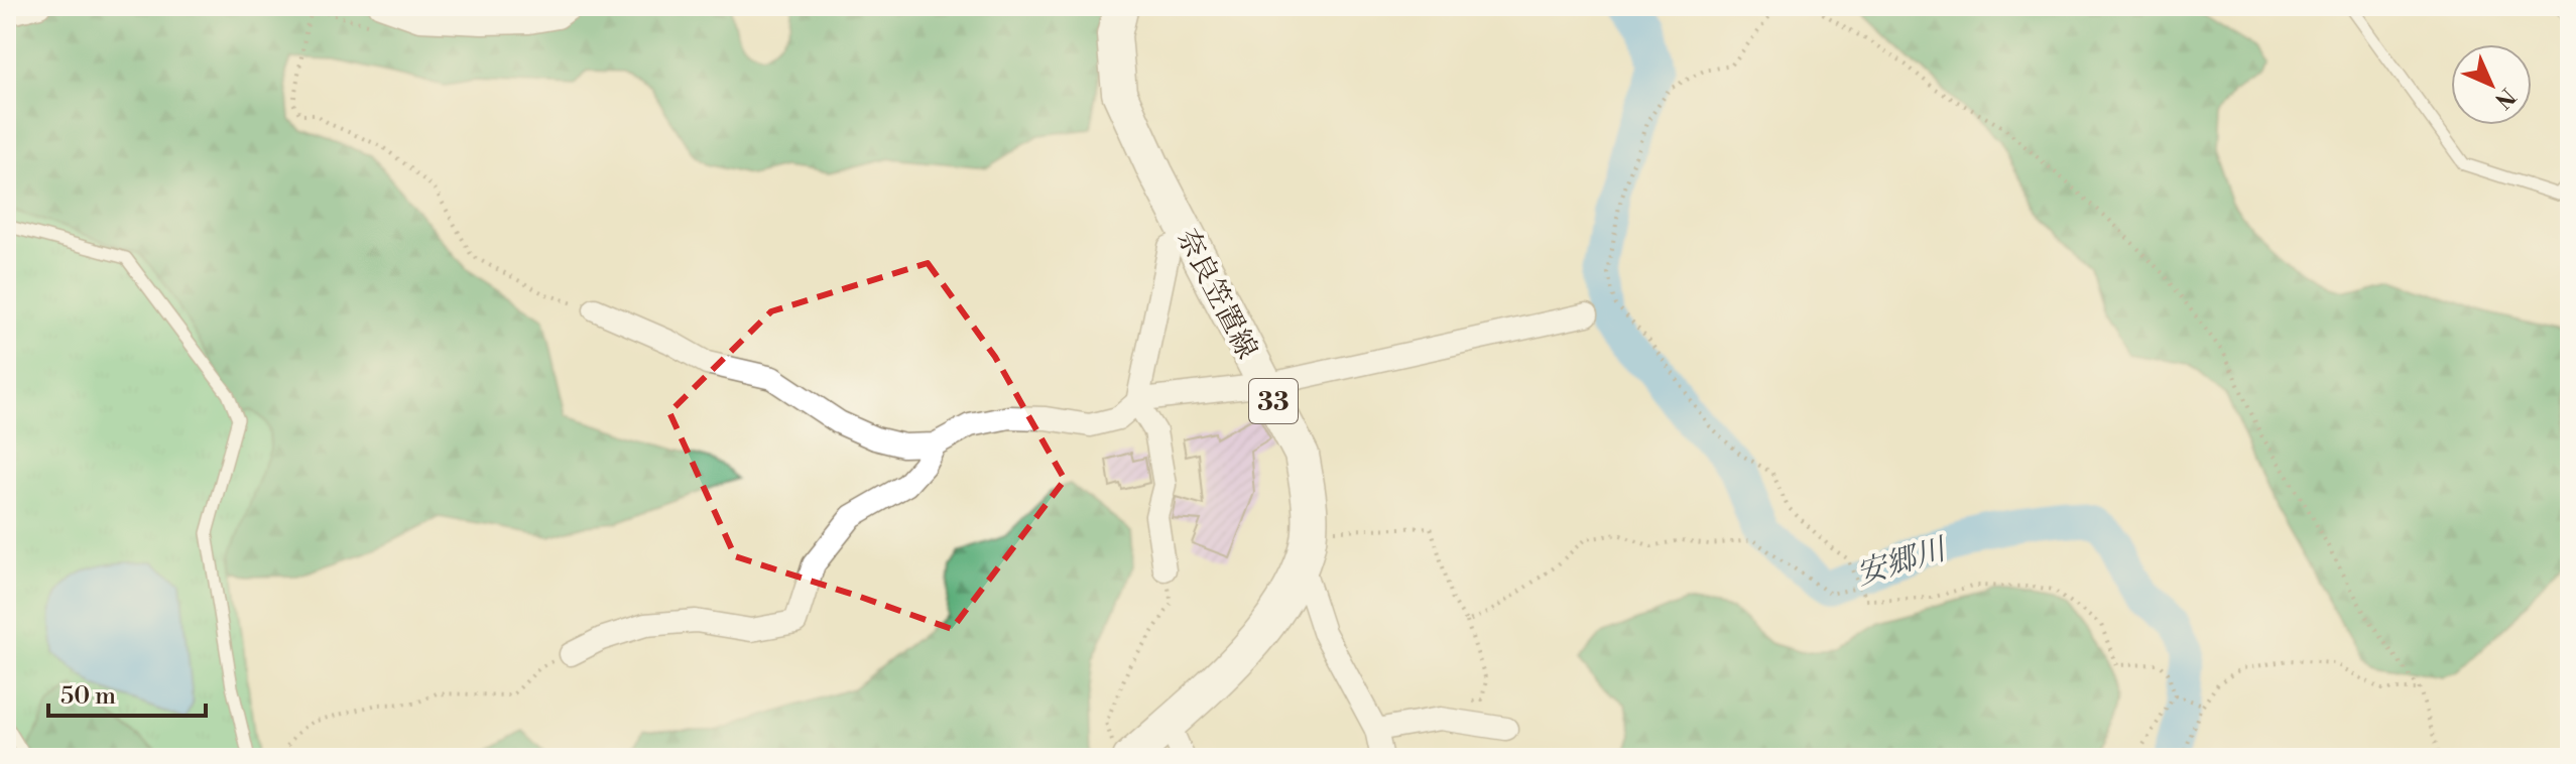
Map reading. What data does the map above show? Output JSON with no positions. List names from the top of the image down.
{
  "streets": {
    "main road": ["奈良笠置線", "33"]
  },
  "water": ["安郷川"],
  "scale_bar": "50 m",
  "north": "bottom right"
}
